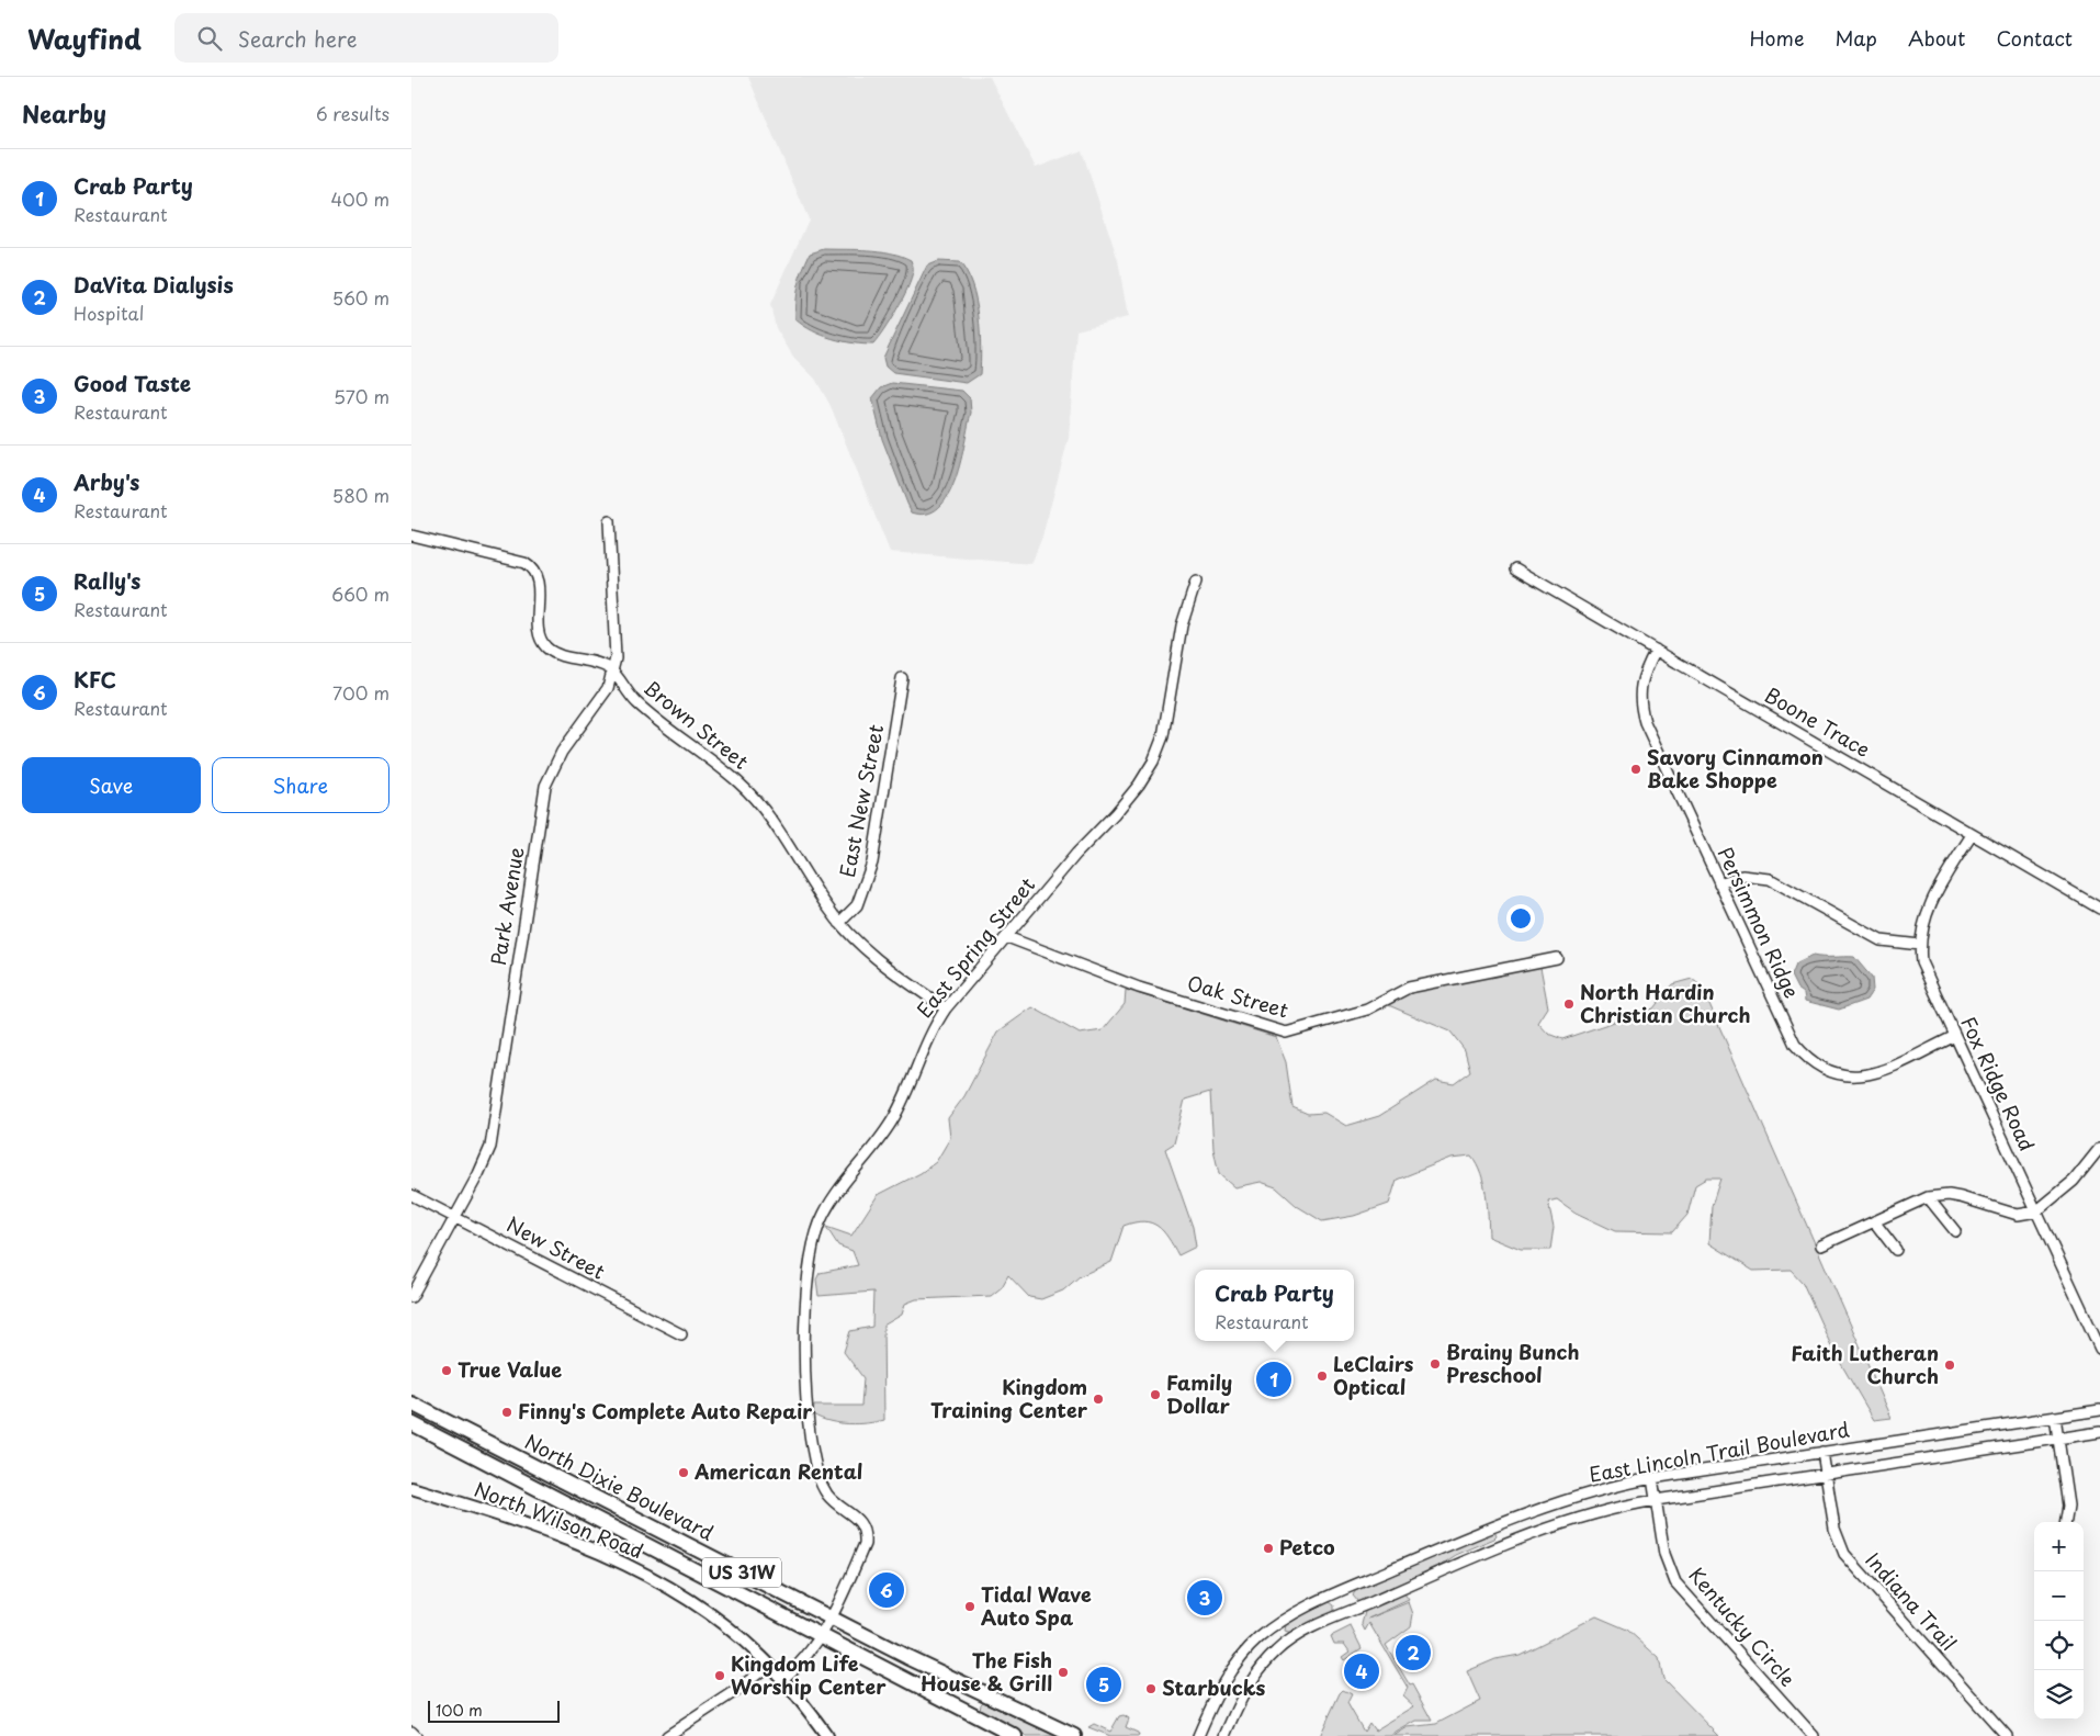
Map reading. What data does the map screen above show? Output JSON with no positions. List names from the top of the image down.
{
  "streets": {
    "highway": ["North Dixie Boulevard", "US 31W"],
    "main road": ["North Wilson Road"],
    "street": [
      "Boone Trace",
      "Brown Street",
      "East New Street",
      "Park Avenue",
      "Persimmon Ridge",
      "East Spring Street",
      "Oak Street",
      "Fox Ridge Road",
      "New Street",
      "East Lincoln Trail Boulevard",
      "Indiana Trail",
      "Kentucky Circle"
    ]
  },
  "crossings": [
    ["Boone Trace", "Persimmon Ridge"],
    ["Boone Trace", "Fox Ridge Road"],
    ["Brown Street", "East New Street"],
    ["Brown Street", "Park Avenue"],
    ["Brown Street", "East Spring Street"],
    ["Park Avenue", "New Street"],
    ["Persimmon Ridge", "Fox Ridge Road"],
    ["East Spring Street", "Oak Street"],
    ["East Spring Street", "North Dixie Boulevard"],
    ["East Spring Street", "North Wilson Road"],
    ["East Lincoln Trail Boulevard", "Indiana Trail"],
    ["East Lincoln Trail Boulevard", "Kentucky Circle"]
  ],
  "places": [
    "Savory Cinnamon Bake Shoppe",
    "North Hardin Christian Church",
    "Brainy Bunch Preschool",
    "Faith Lutheran Church",
    "True Value",
    "LeClairs Optical",
    "Family Dollar",
    "Kingdom Training Center",
    "Finny's Complete Auto Repair",
    "American Rental",
    "Petco",
    "Tidal Wave Auto Spa",
    "The Fish House & Grill",
    "Kingdom Life Worship Center",
    "Starbucks"
  ],
  "scale_bar": "100 m",
  "page": {
    "header": "Wayfind",
    "search": "Search here",
    "nav": [
      "Home",
      "Map",
      "About",
      "Contact"
    ],
    "heading": ["Nearby", "6 results"],
    "list": [
      {
        "mark": "1",
        "name": "Crab Party",
        "note": "Restaurant",
        "value": "400 m"
      },
      {
        "mark": "2",
        "name": "DaVita Dialysis",
        "note": "Hospital",
        "value": "560 m"
      },
      {
        "mark": "3",
        "name": "Good Taste",
        "note": "Restaurant",
        "value": "570 m"
      },
      {
        "mark": "4",
        "name": "Arby's",
        "note": "Restaurant",
        "value": "580 m"
      },
      {
        "mark": "5",
        "name": "Rally's",
        "note": "Restaurant",
        "value": "660 m"
      },
      {
        "mark": "6",
        "name": "KFC",
        "note": "Restaurant",
        "value": "700 m"
      }
    ],
    "buttons": ["Save", "Share"],
    "popup": ["Crab Party", "Restaurant"],
    "pins": [
      "1",
      "6",
      "3",
      "2",
      "4",
      "5"
    ],
    "map_buttons": ["+", "−"],
    "scale": "100 m"
  }
}
